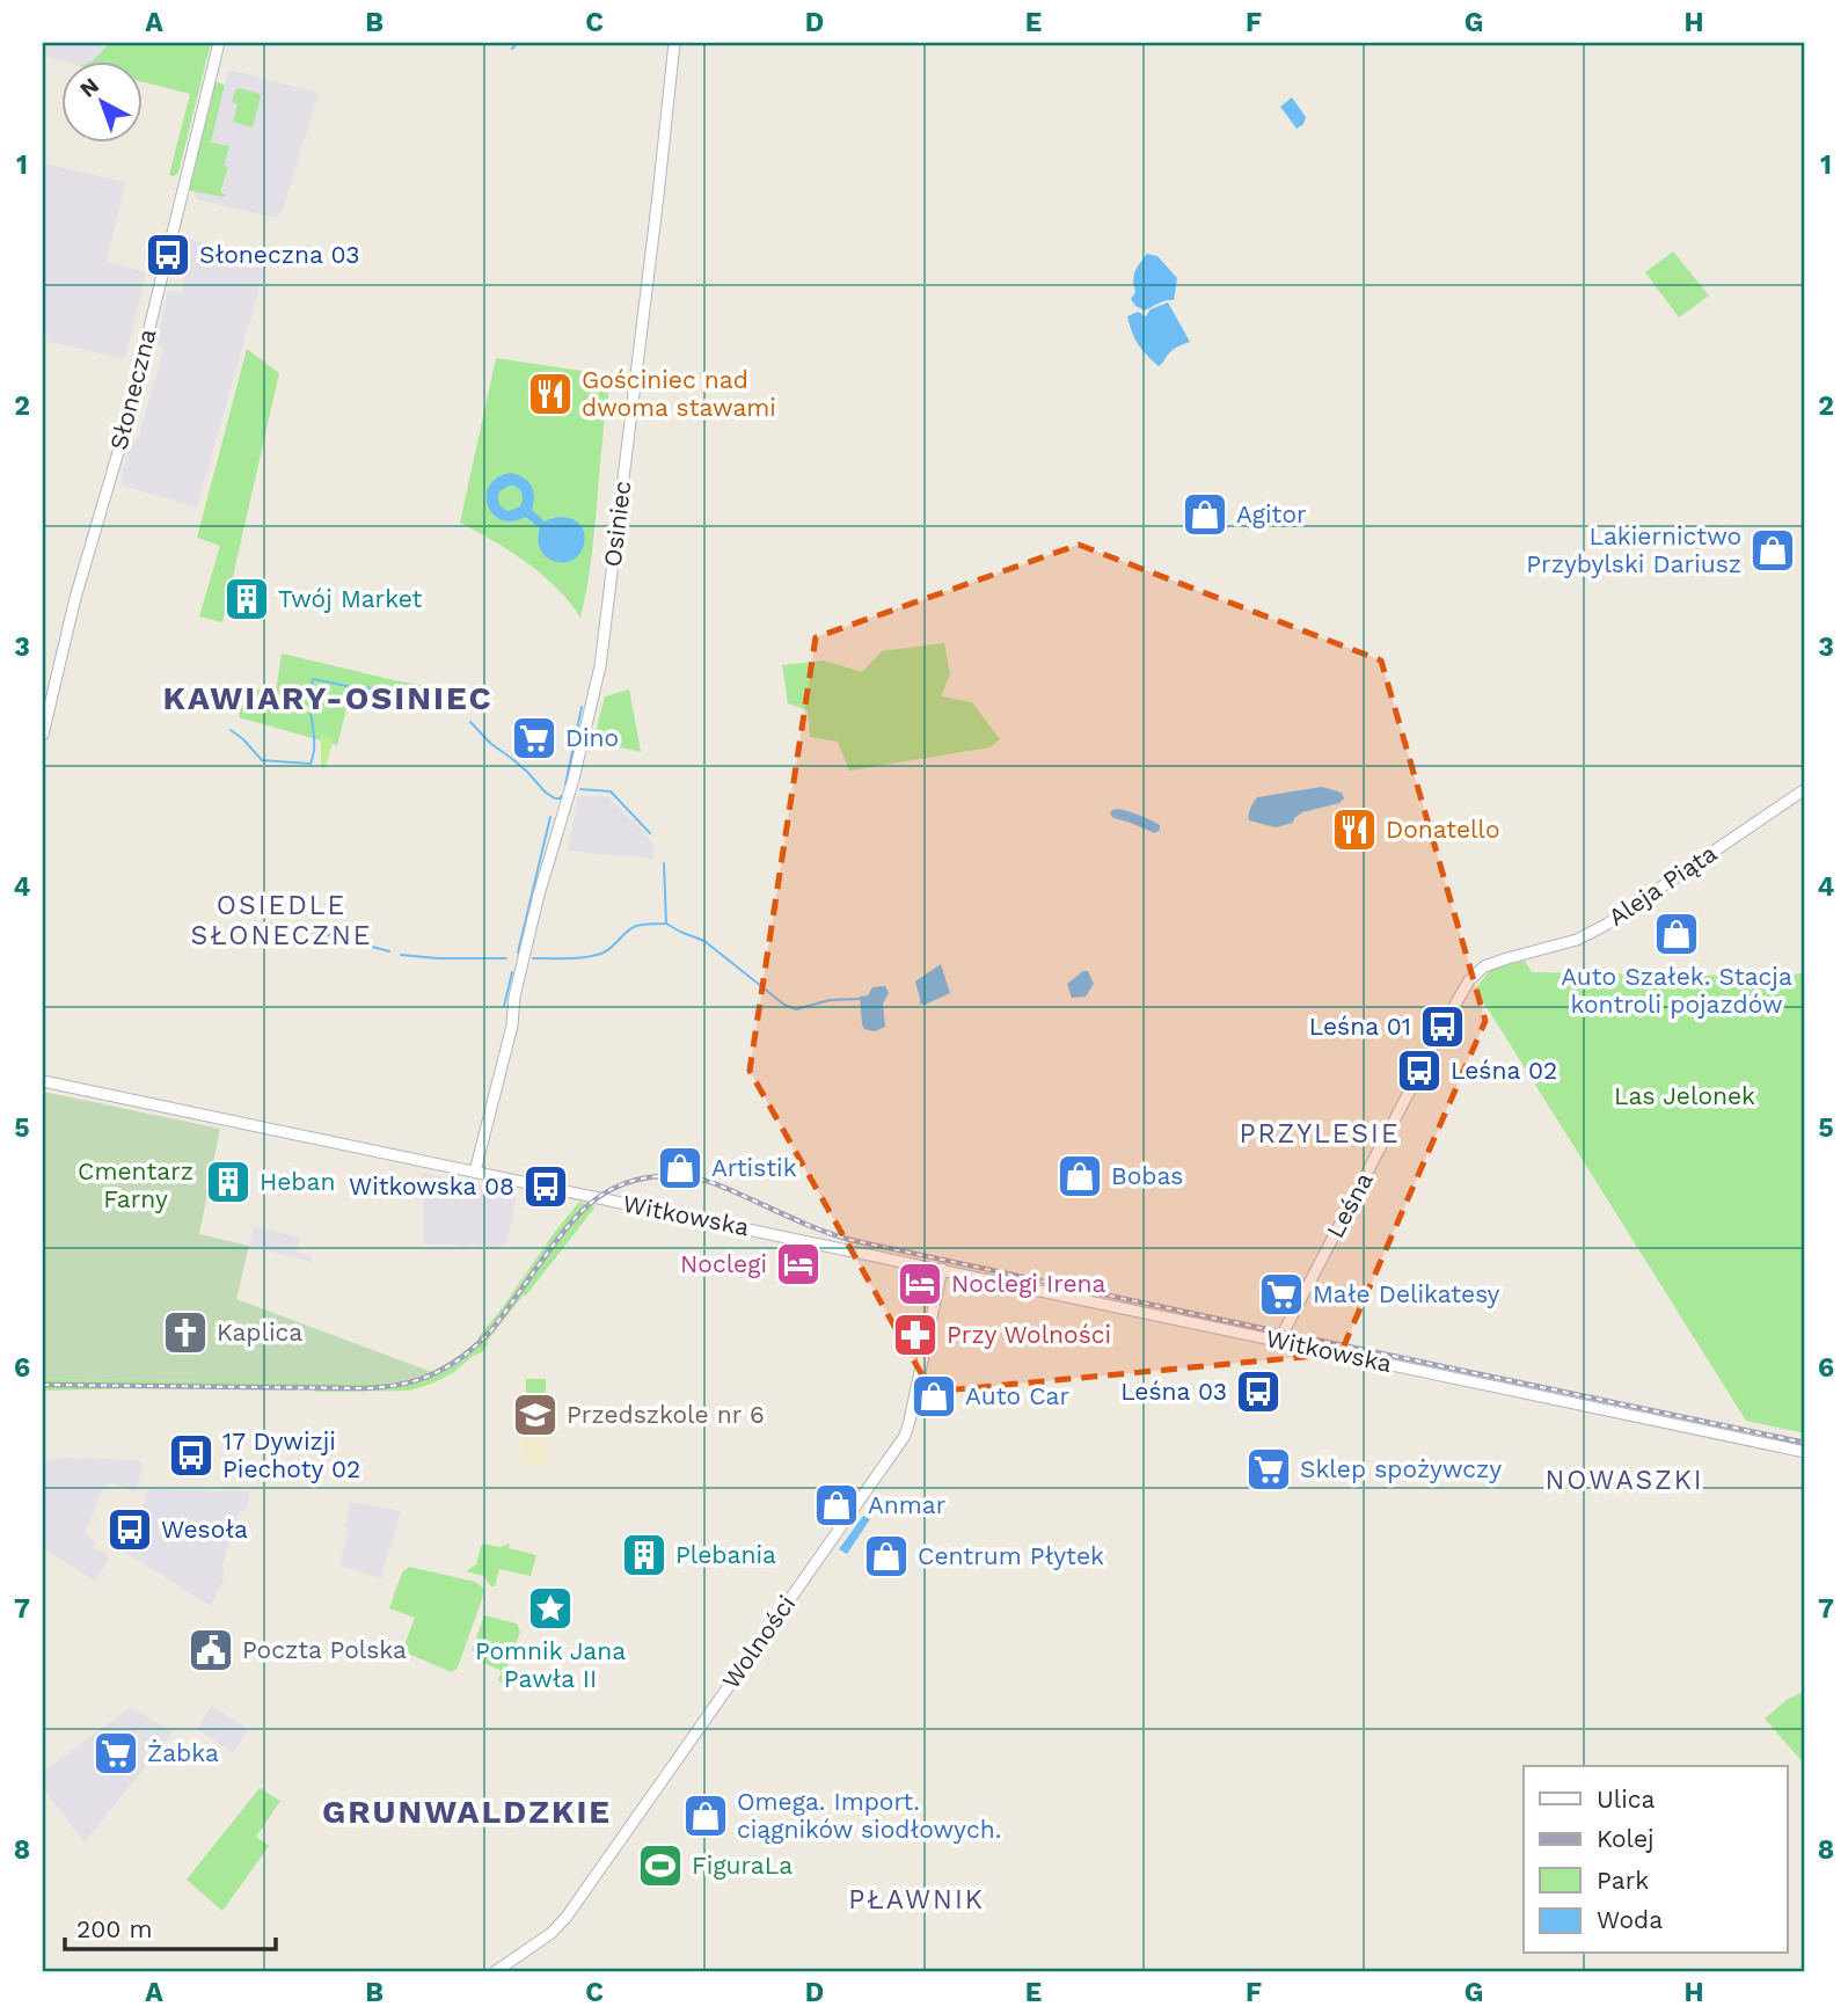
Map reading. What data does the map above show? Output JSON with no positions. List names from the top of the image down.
{
  "streets": {
    "street": [
      "Słoneczna",
      "Osiniec",
      "Aleja Piąta",
      "Leśna",
      "Witkowska",
      "Wolności"
    ]
  },
  "crossings": [
    ["Osiniec", "Witkowska"],
    ["Aleja Piąta", "Leśna"],
    ["Leśna", "Witkowska"],
    ["Witkowska", "Wolności"]
  ],
  "districts": [
    "KAWIARY-OSINIEC",
    "OSIEDLE SŁONECZNE",
    "PRZYLESIE",
    "NOWASZKI",
    "GRUNWALDZKIE",
    "PŁAWNIK"
  ],
  "parks": ["Las Jelonek", "Cmentarz Farny"],
  "places": {
    "bus stop": [
      "Słoneczna 03",
      "Leśna 01",
      "Leśna 02",
      "Witkowska 08",
      "Leśna 03",
      "17 Dywizji Piechoty 02",
      "Wesoła"
    ],
    "restaurant": ["Gościniec nad dwoma stawami", "Donatello"],
    "shop": [
      "Agitor",
      "Lakiernictwo Przybylski Dariusz",
      "Auto Szałek. Stacja kontroli pojazdów",
      "Artistik",
      "Bobas",
      "Auto Car",
      "Anmar",
      "Centrum Płytek",
      "Omega. Import. ciągników siodłowych."
    ],
    "building": ["Twój Market", "Heban", "Plebania"],
    "supermarket": [
      "Dino",
      "Małe Delikatesy",
      "Sklep spożywczy",
      "Żabka"
    ],
    "hotel": ["Noclegi", "Noclegi Irena"],
    "church": ["Kaplica"],
    "pharmacy": ["Przy Wolności"],
    "school or university": ["Przedszkole nr 6"],
    "place": ["Pomnik Jana Pawła II"],
    "public building": ["Poczta Polska"],
    "sports": ["FiguraLa"]
  },
  "legend": [
    "Ulica",
    "Kolej",
    "Park",
    "Woda"
  ],
  "scale_bar": "200 m",
  "north": "top left",
  "grid": {
    "columns": [
      "A",
      "B",
      "C",
      "D",
      "E",
      "F",
      "G",
      "H"
    ],
    "rows": [
      "1",
      "2",
      "3",
      "4",
      "5",
      "6",
      "7",
      "8"
    ]
  }
}
